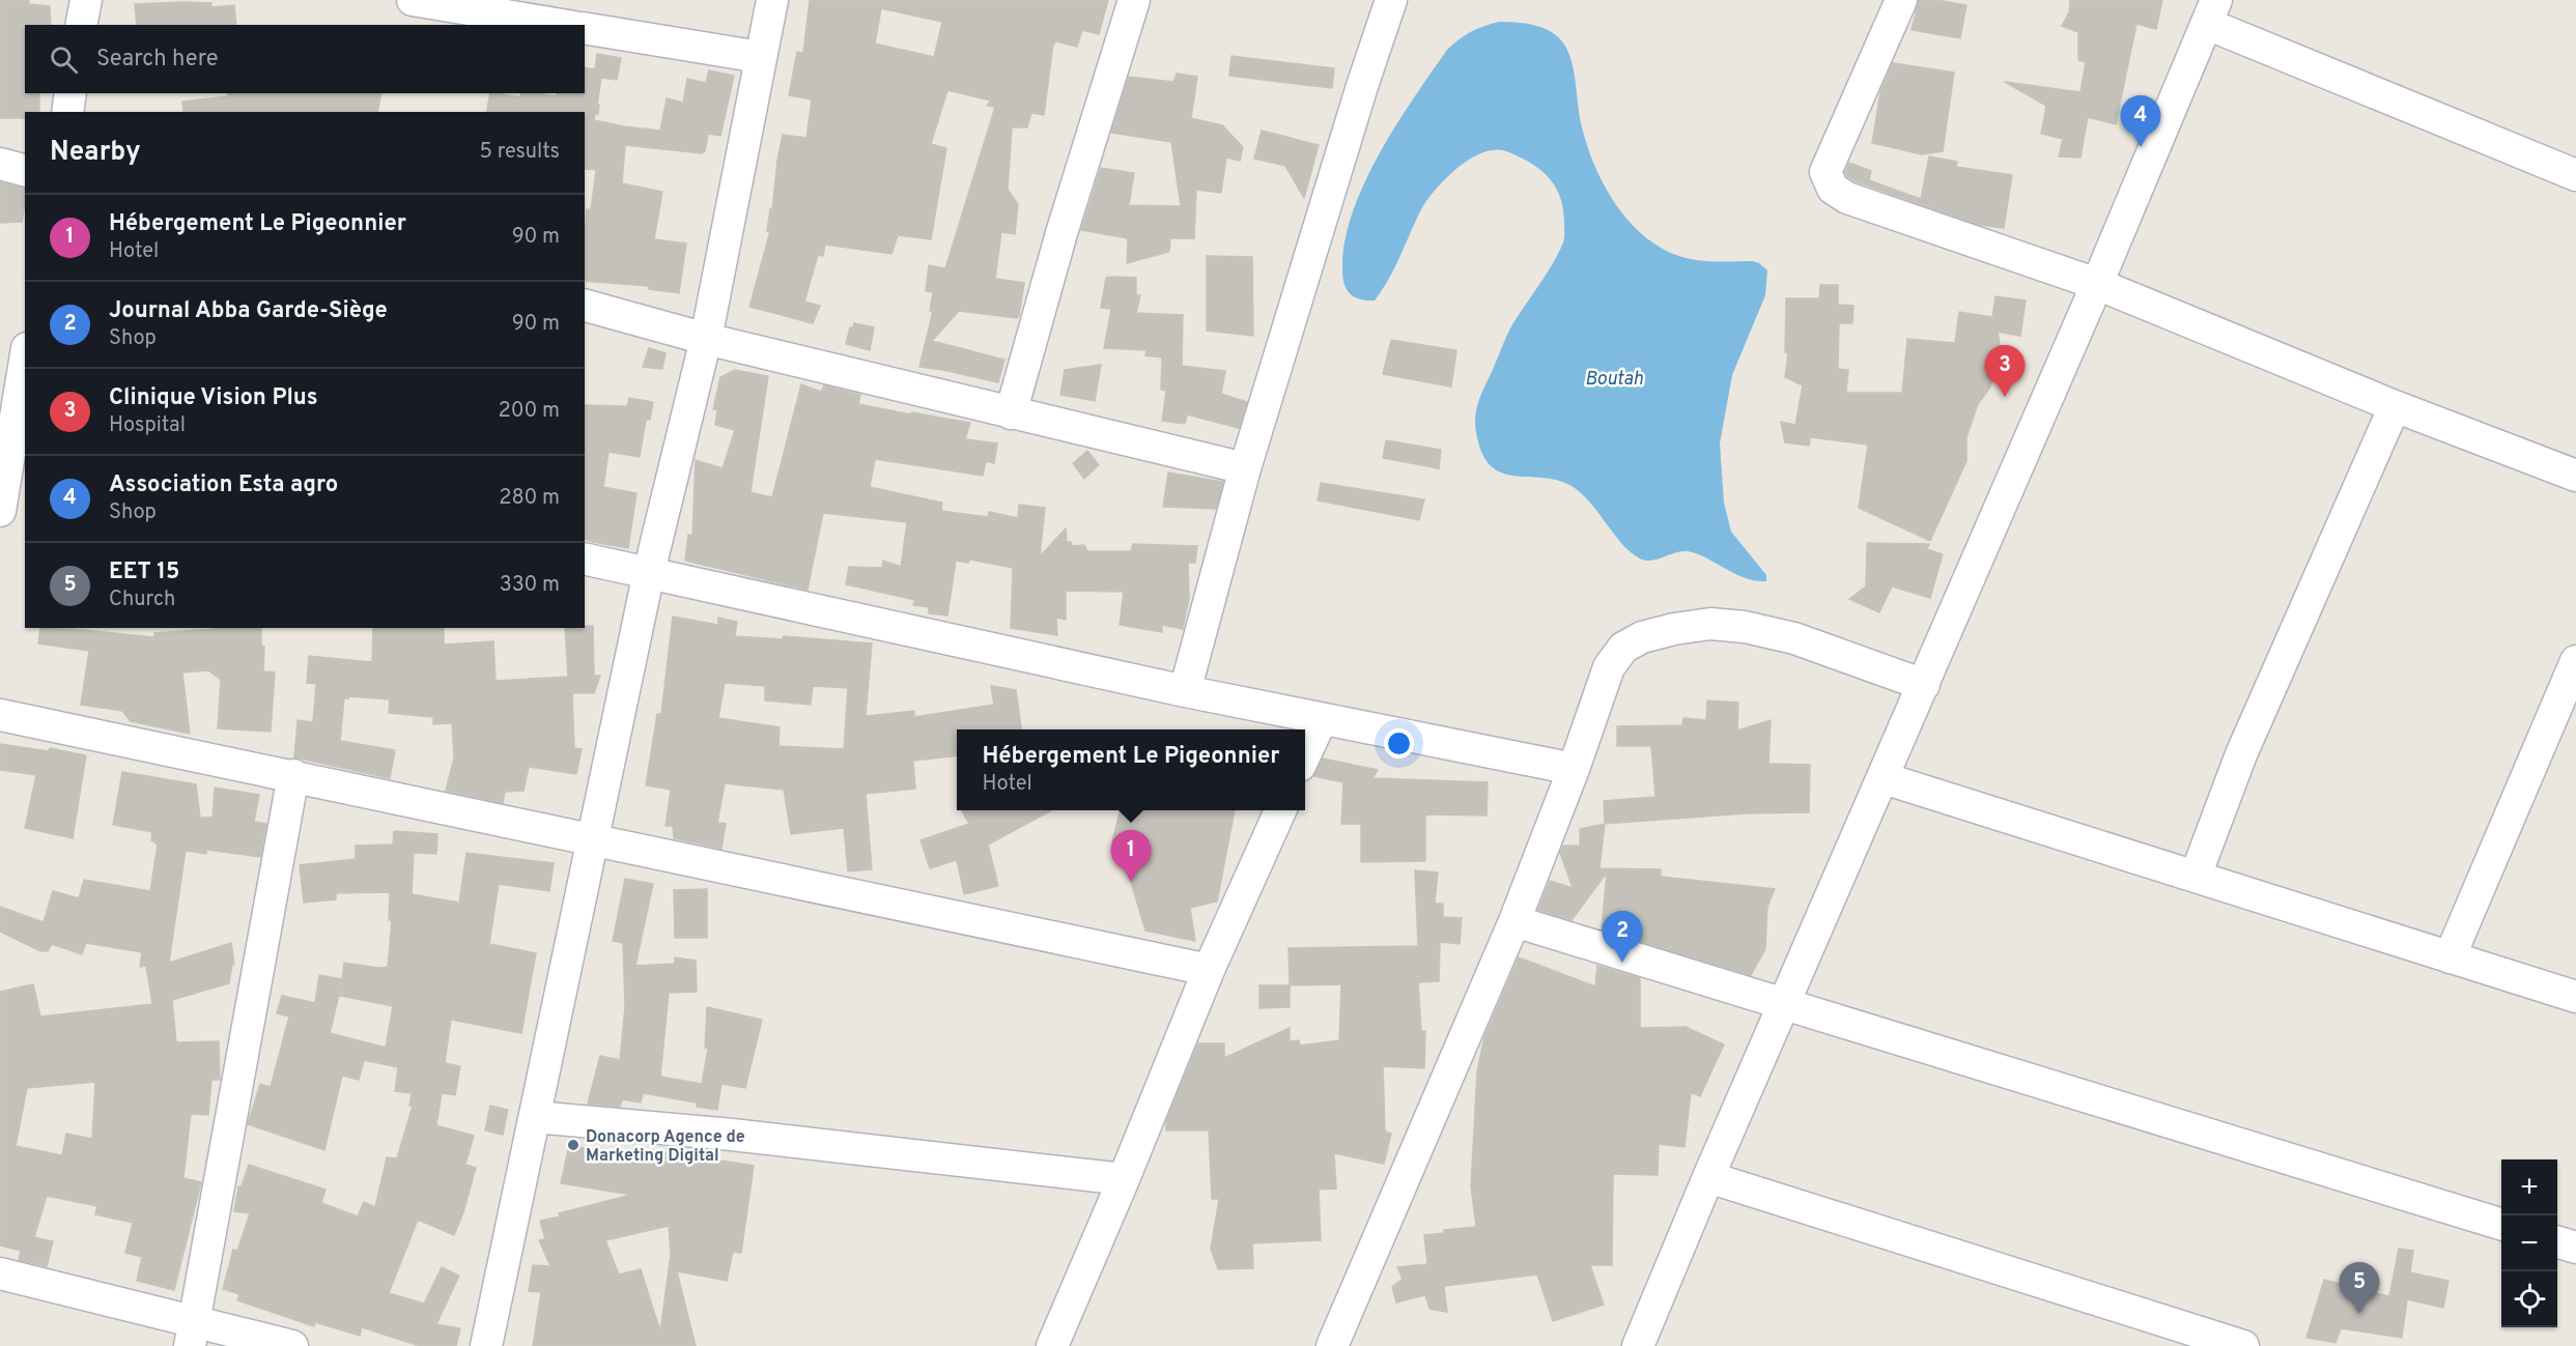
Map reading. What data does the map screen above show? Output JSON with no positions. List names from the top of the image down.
{
  "water": ["Boutah"],
  "places": ["Donacorp Agence de Marketing Digital"],
  "page": {
    "search": "Search here",
    "pins": [
      "4",
      "3",
      "1",
      "2",
      "5"
    ],
    "heading": ["Nearby", "5 results"],
    "list": [
      {
        "mark": "1",
        "name": "Hébergement Le Pigeonnier",
        "note": "Hotel",
        "value": "90 m"
      },
      {
        "mark": "2",
        "name": "Journal Abba Garde-Siège",
        "note": "Shop",
        "value": "90 m"
      },
      {
        "mark": "3",
        "name": "Clinique Vision Plus",
        "note": "Hospital",
        "value": "200 m"
      },
      {
        "mark": "4",
        "name": "Association Esta agro",
        "note": "Shop",
        "value": "280 m"
      },
      {
        "mark": "5",
        "name": "EET 15",
        "note": "Church",
        "value": "330 m"
      }
    ],
    "popup": ["Hébergement Le Pigeonnier", "Hotel"],
    "map_buttons": ["+", "−"]
  }
}
